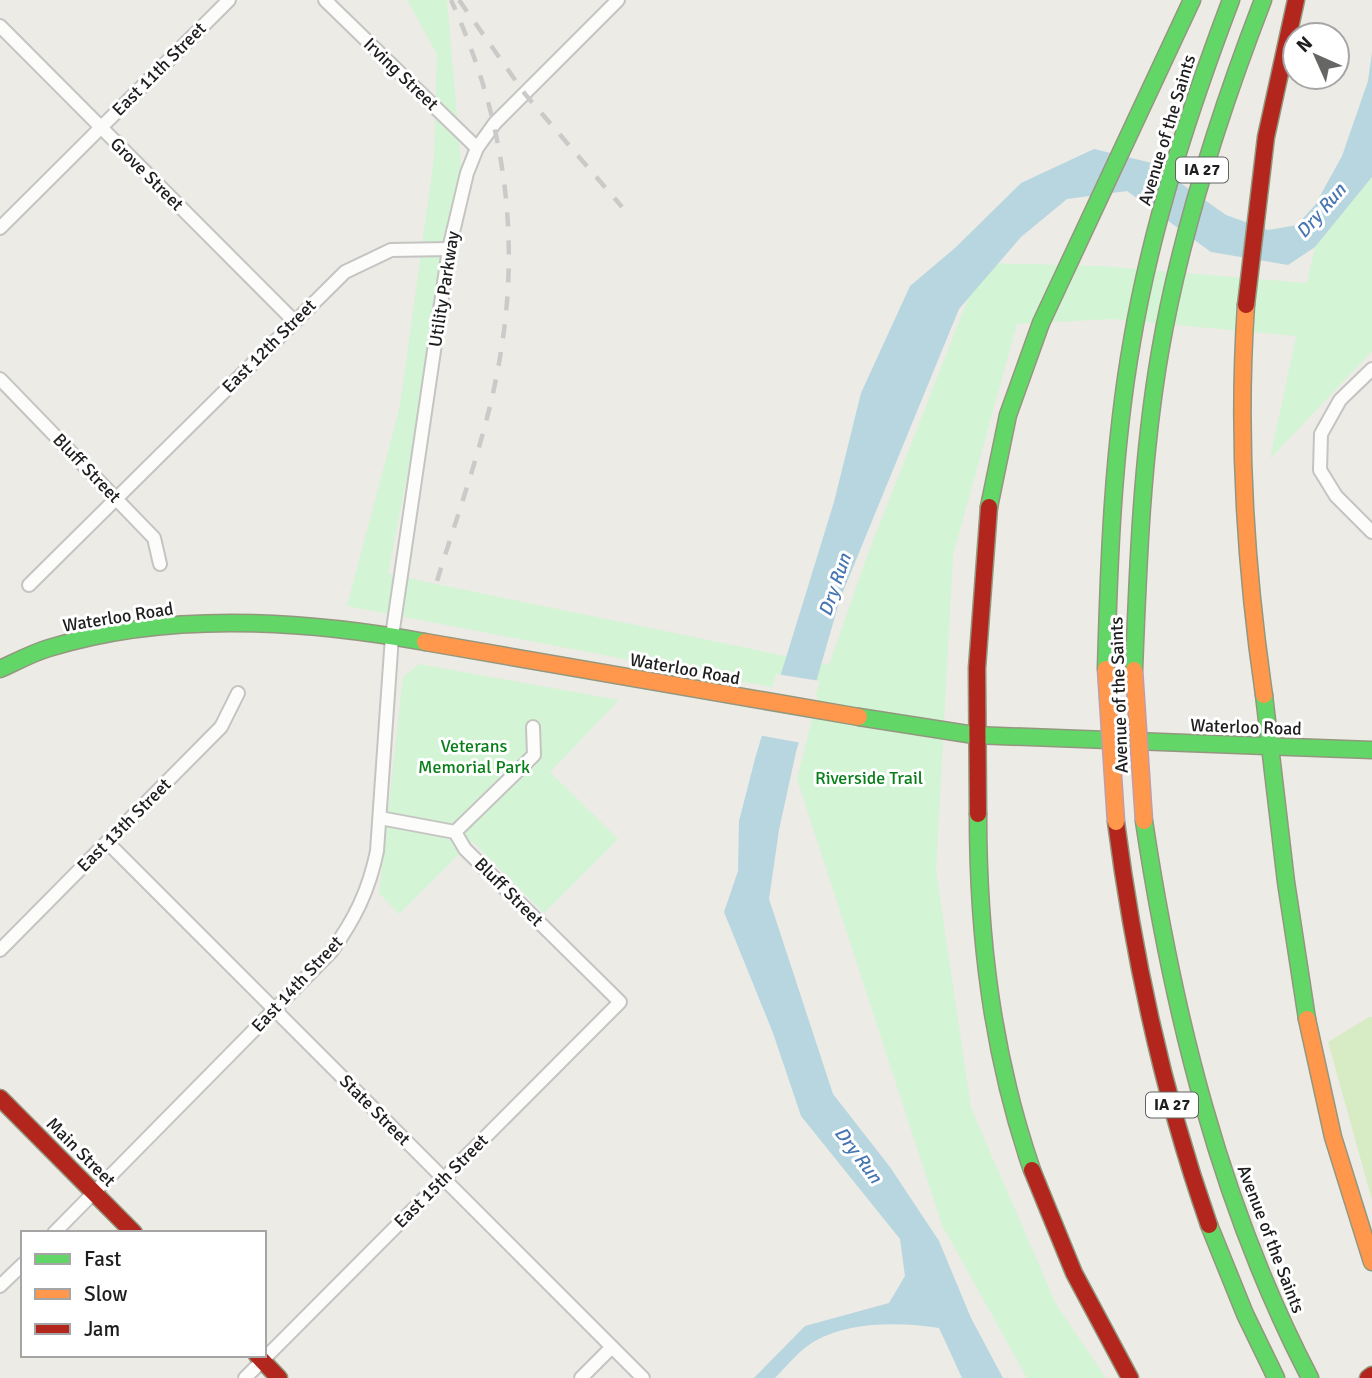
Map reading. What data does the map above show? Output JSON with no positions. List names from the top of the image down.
{
  "streets": {
    "main road": [
      "Avenue of the Saints",
      "IA 27",
      "Waterloo Road",
      "Main Street"
    ],
    "street": [
      "East 11th Street",
      "Irving Street",
      "Grove Street",
      "Utility Parkway",
      "East 12th Street",
      "Bluff Street",
      "East 13th Street",
      "East 14th Street",
      "State Street",
      "East 15th Street"
    ]
  },
  "crossings": [
    ["East 11th Street", "Grove Street"],
    ["Irving Street", "Utility Parkway"],
    ["Grove Street", "East 12th Street"],
    ["Utility Parkway", "East 12th Street"],
    ["Utility Parkway", "Waterloo Road"],
    ["Utility Parkway", "East 14th Street"],
    ["East 12th Street", "Bluff Street"],
    ["Bluff Street", "East 15th Street"],
    ["Waterloo Road", "East 14th Street"],
    ["East 13th Street", "State Street"],
    ["East 14th Street", "State Street"],
    ["East 14th Street", "Main Street"],
    ["State Street", "East 15th Street"]
  ],
  "water": ["Dry Run"],
  "parks": ["Veterans Memorial Park", "Riverside Trail"],
  "legend": ["Fast", "Slow", "Jam"],
  "north": "top left"
}
